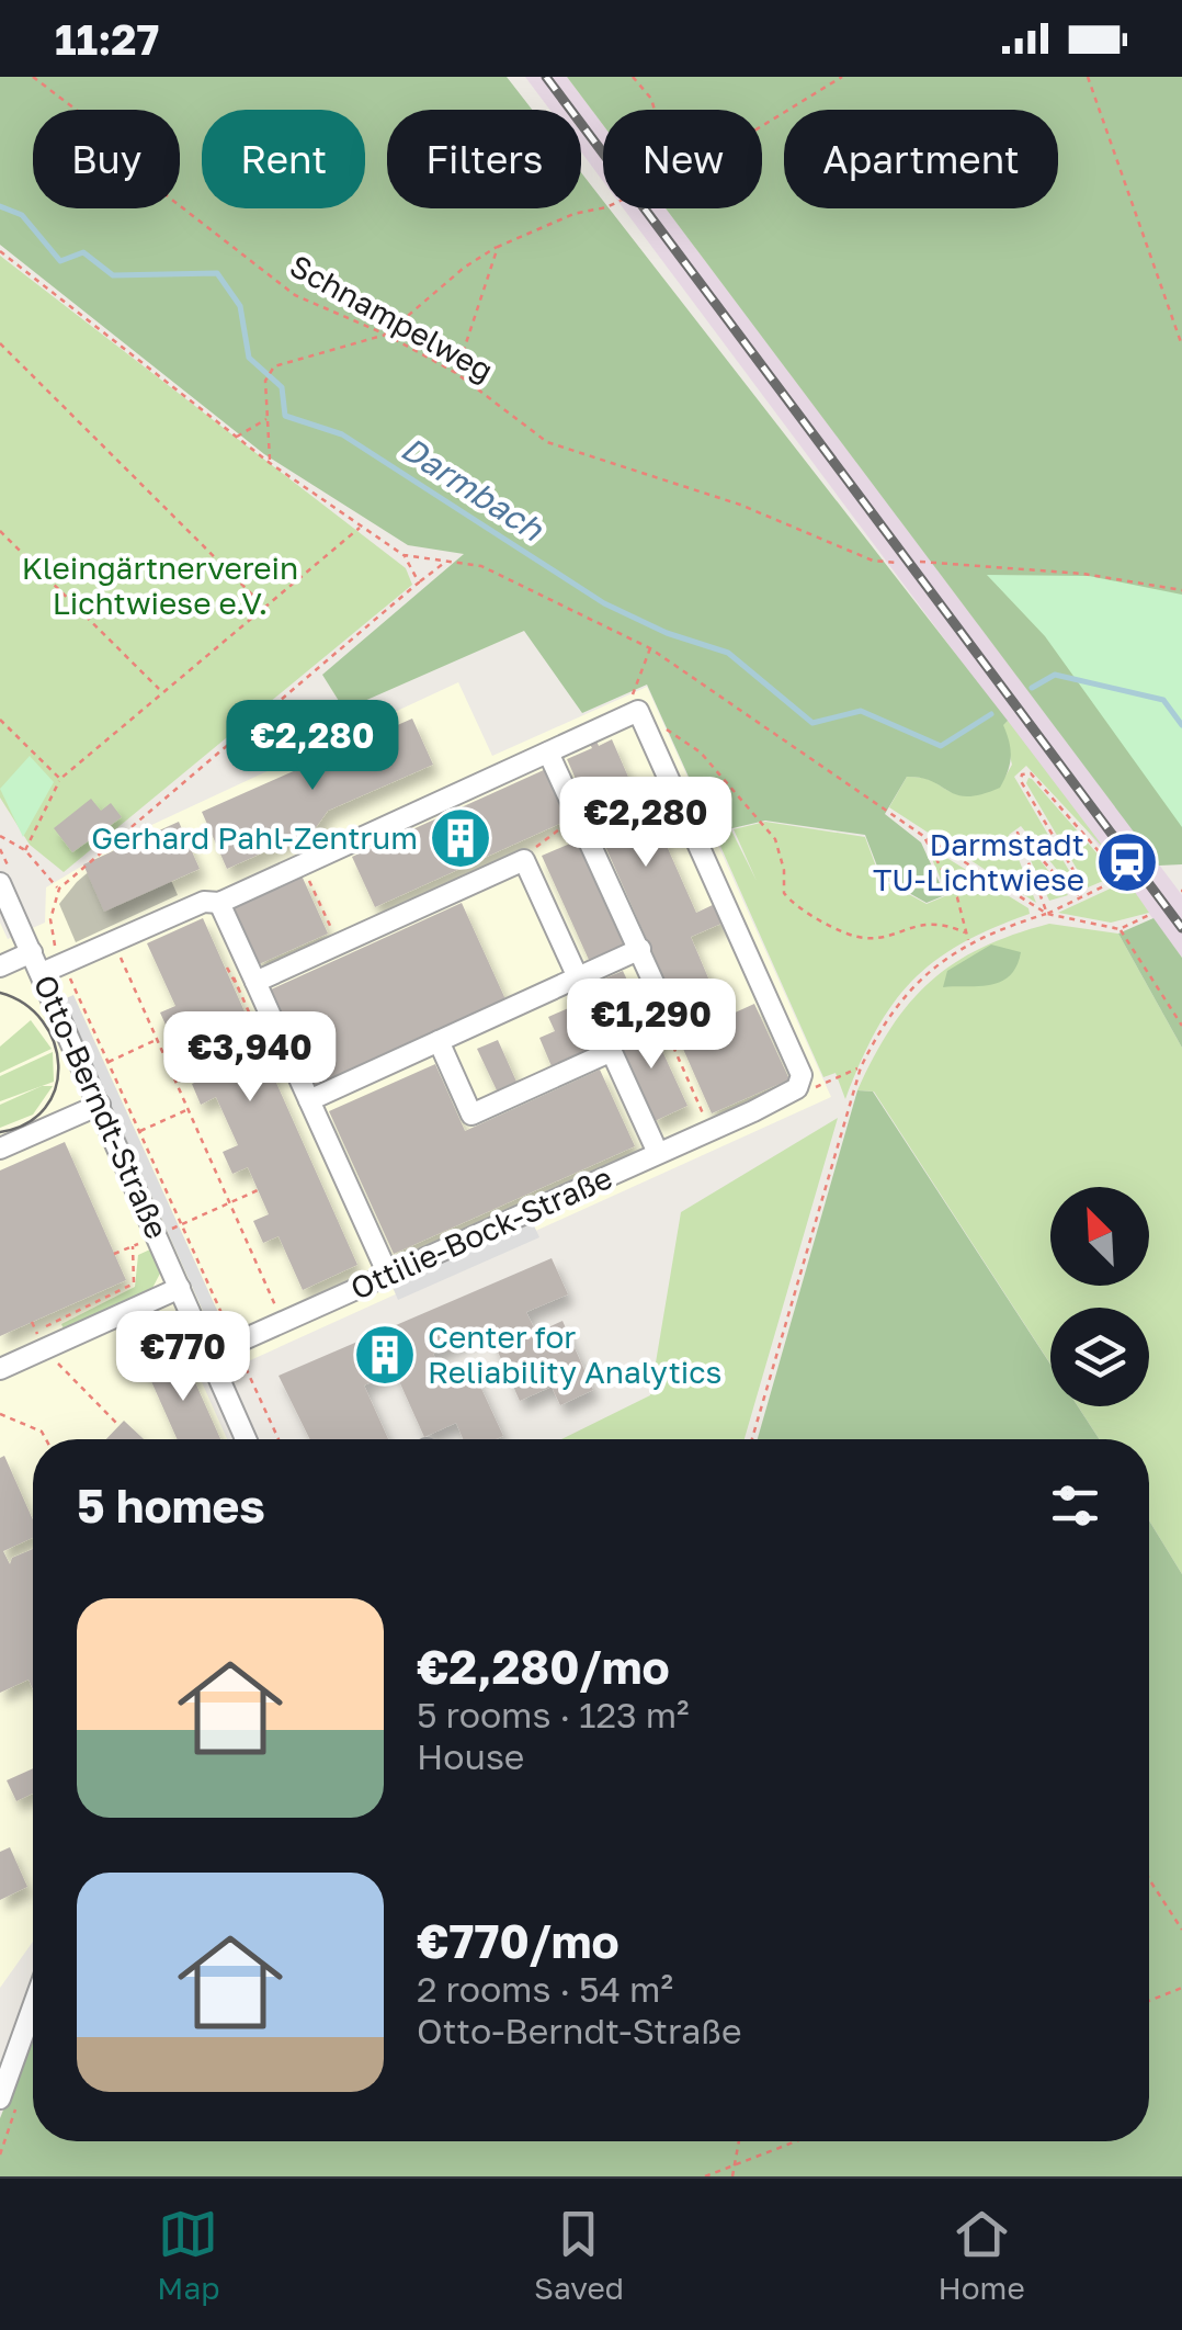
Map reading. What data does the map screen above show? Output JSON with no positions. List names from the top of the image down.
{
  "streets": {
    "street": ["Otto-Berndt-Straße", "Ottilie-Bock-Straße"],
    "path": ["Schnampelweg"]
  },
  "crossings": [
    ["Otto-Berndt-Straße", "Ottilie-Bock-Straße"]
  ],
  "water": ["Darmbach"],
  "parks": ["Kleingärtnerverein Lichtwiese e.V."],
  "places": {
    "building": ["Gerhard Pahl-Zentrum", "Center for Reliability Analytics"],
    "station": ["Darmstadt TU-Lichtwiese"]
  },
  "north": "top left",
  "page": {
    "status": "11:27",
    "chip": [
      "Buy",
      "Rent",
      "Filters",
      "New",
      "Apartment"
    ],
    "price": [
      "€2,280",
      "€2,280",
      "€1,290",
      "€3,940",
      "€770"
    ],
    "heading": "5 homes",
    "list": [
      {
        "name": "€2,280/mo",
        "note": "5 rooms · 123 m² · House"
      },
      {
        "name": "€770/mo",
        "note": "2 rooms · 54 m² · Otto-Berndt-Straße"
      }
    ],
    "tabs": ["Map", "Saved", "Home"]
  }
}
